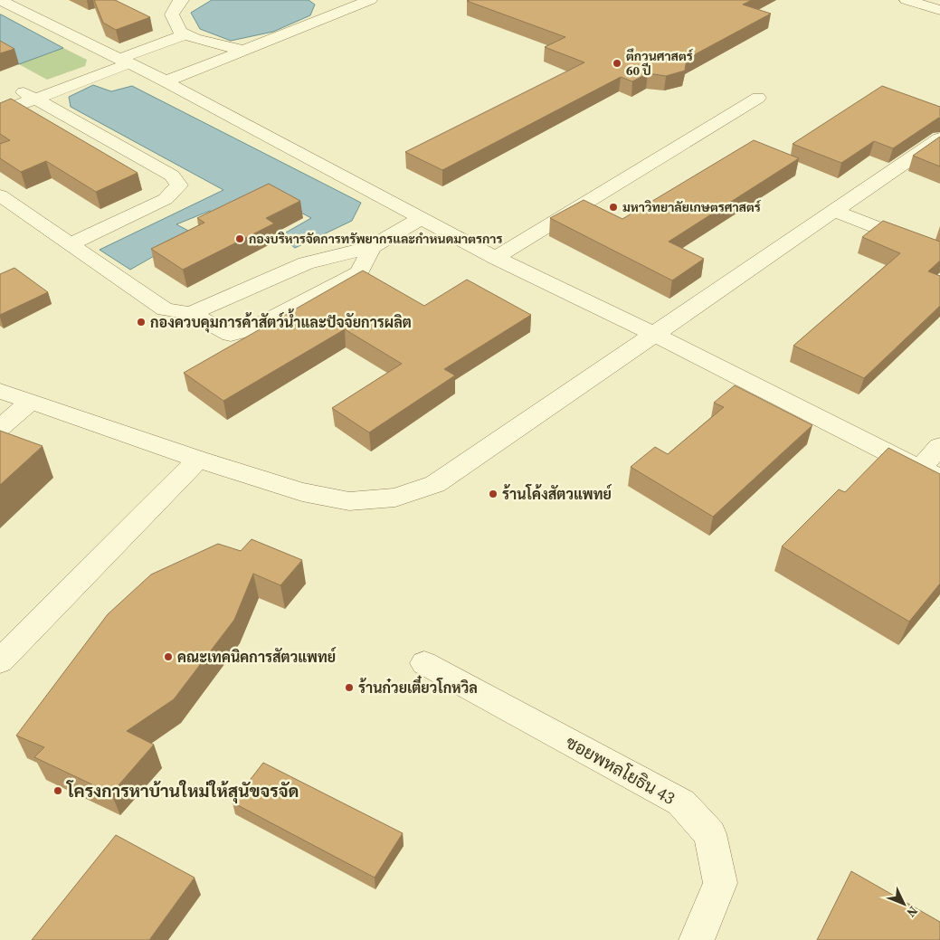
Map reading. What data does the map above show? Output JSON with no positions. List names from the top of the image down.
{
  "streets": {
    "street": ["ซอยพหลโยธิน 43"]
  },
  "places": [
    "ตึกวนศาสตร์ 60 ปี",
    "มหาวิทยาลัยเกษตรศาสตร์",
    "กองบริหารจัดการทรัพยากรและกำหนดมาตรการ",
    "กองควบคุมการค้าสัตว์น้ำและปัจจัยการผลิต",
    "ร้านโค้งสัตวแพทย์",
    "คณะเทคนิคการสัตวแพทย์",
    "ร้านก๋วยเตี๋ยวโกหวิล",
    "โครงการหาบ้านใหม่ให้สุนัขจรจัด"
  ],
  "north": "bottom right"
}
